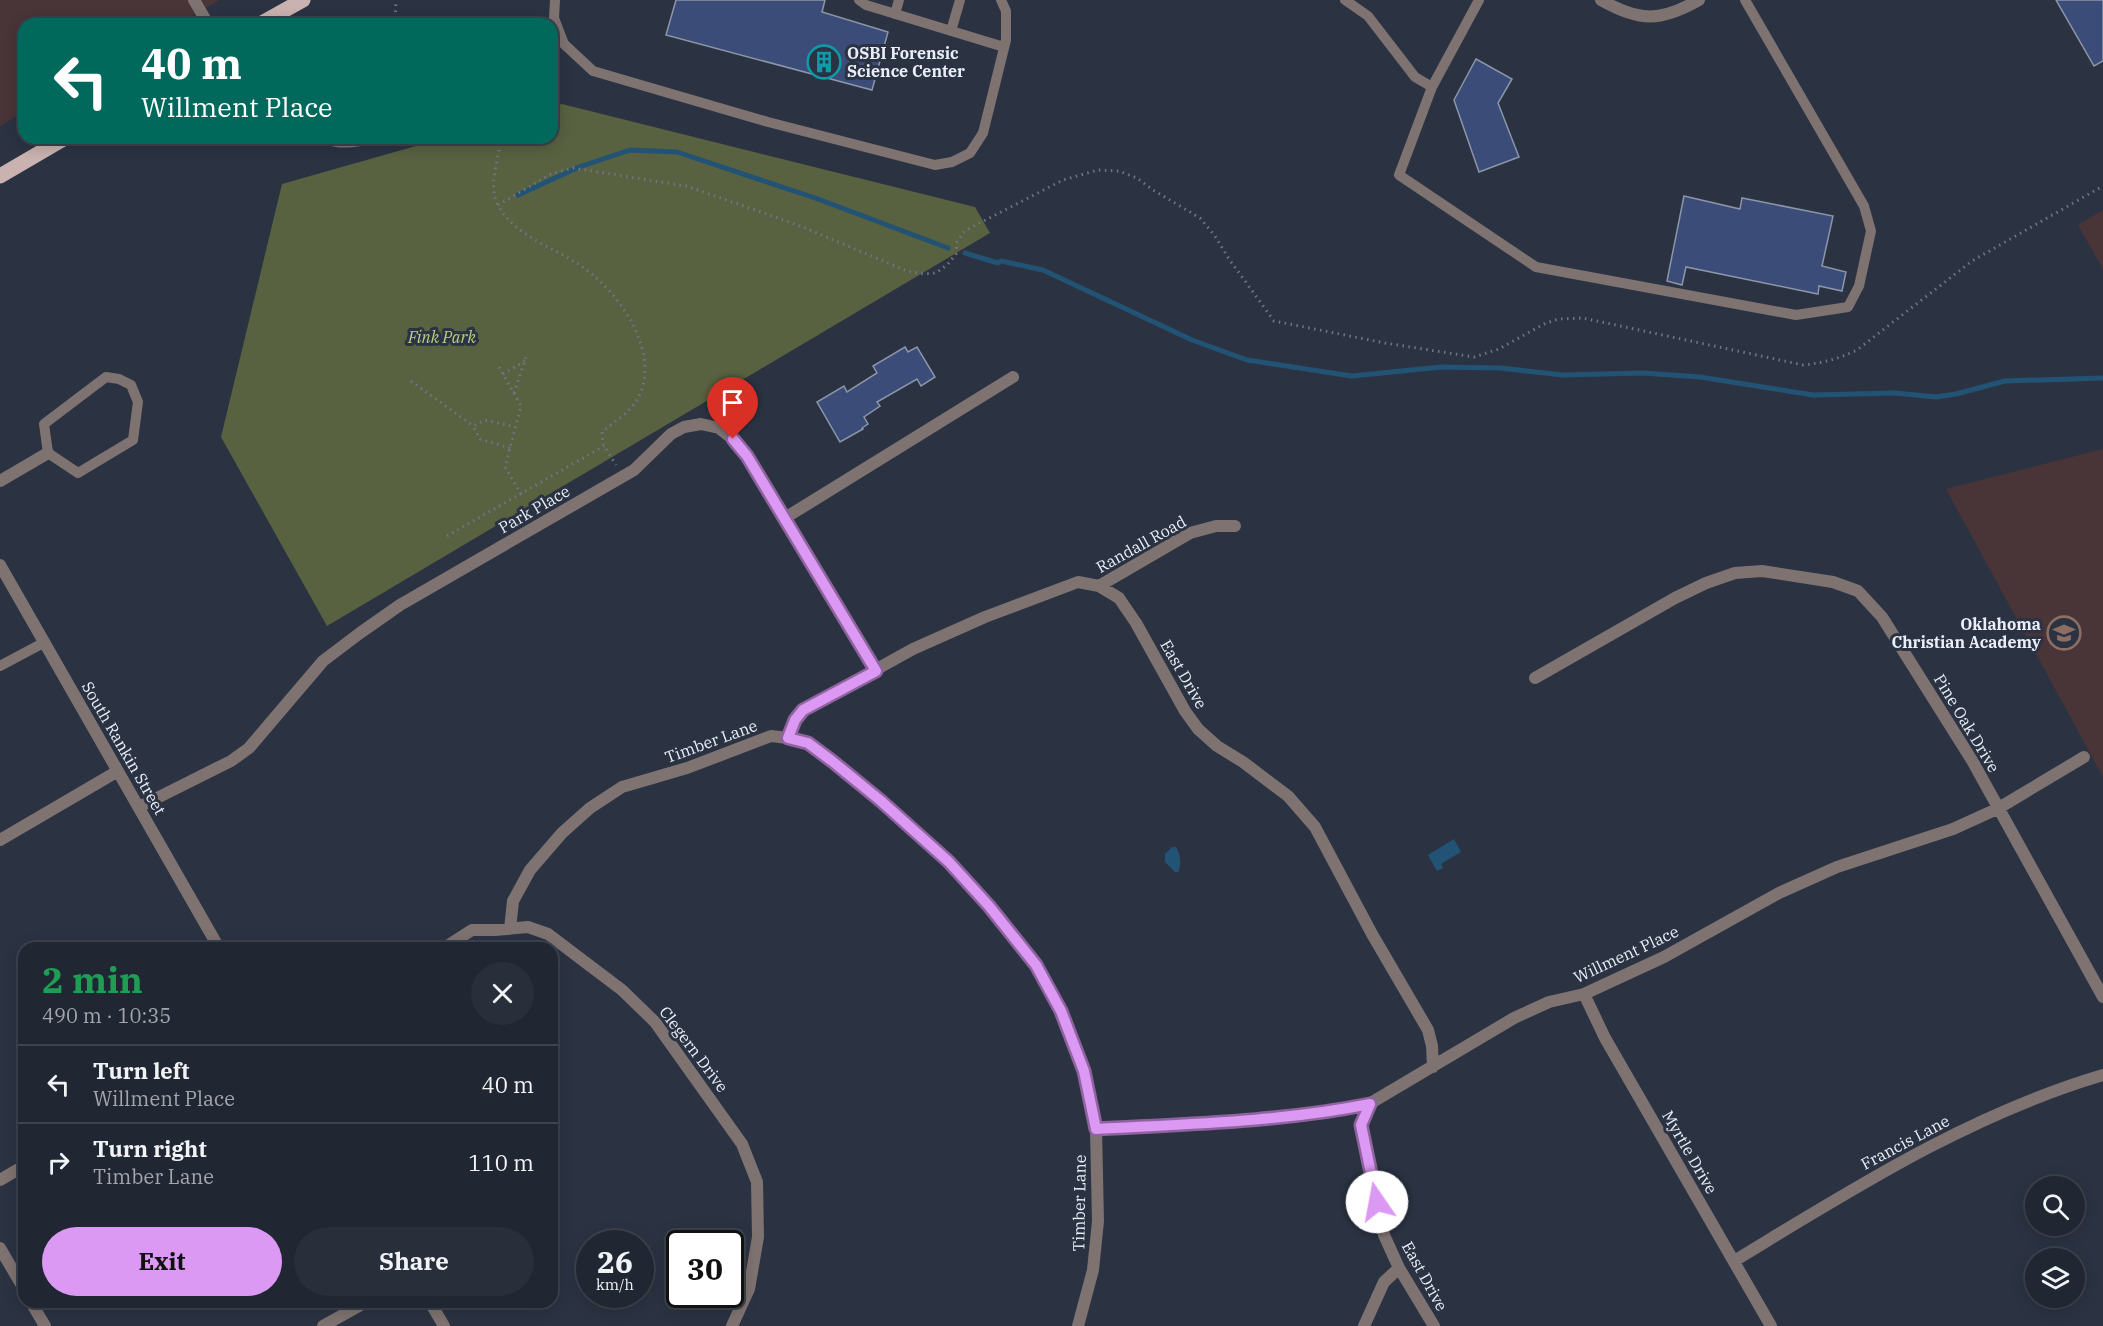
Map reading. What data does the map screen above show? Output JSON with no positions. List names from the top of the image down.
{
  "streets": {
    "street": [
      "Park Place",
      "Randall Road",
      "East Drive",
      "Pine Oak Drive",
      "Timber Lane",
      "South Rankin Street",
      "Willment Place",
      "Clegern Drive",
      "Francis Lane",
      "Myrtle Drive"
    ]
  },
  "crossings": [
    ["Park Place", "South Rankin Street"],
    ["Randall Road", "East Drive"],
    ["East Drive", "Willment Place"],
    ["Pine Oak Drive", "Willment Place"],
    ["Timber Lane", "Willment Place"],
    ["Timber Lane", "Clegern Drive"],
    ["Willment Place", "Myrtle Drive"],
    ["Francis Lane", "Myrtle Drive"]
  ],
  "parks": ["Fink Park"],
  "places": {
    "building": ["OSBI Forensic Science Center"],
    "school or university": ["Oklahoma Christian Academy"]
  },
  "page": {
    "turn": ["40 m", "Willment Place"],
    "heading": ["2 min", "490 m · 10:35"],
    "list": [
      {
        "name": "Turn left",
        "note": "Willment Place",
        "value": "40 m"
      },
      {
        "name": "Turn right",
        "note": "Timber Lane",
        "value": "110 m"
      }
    ],
    "buttons": ["Exit", "Share"],
    "speed": "26 km/h",
    "limit": "30"
  }
}
